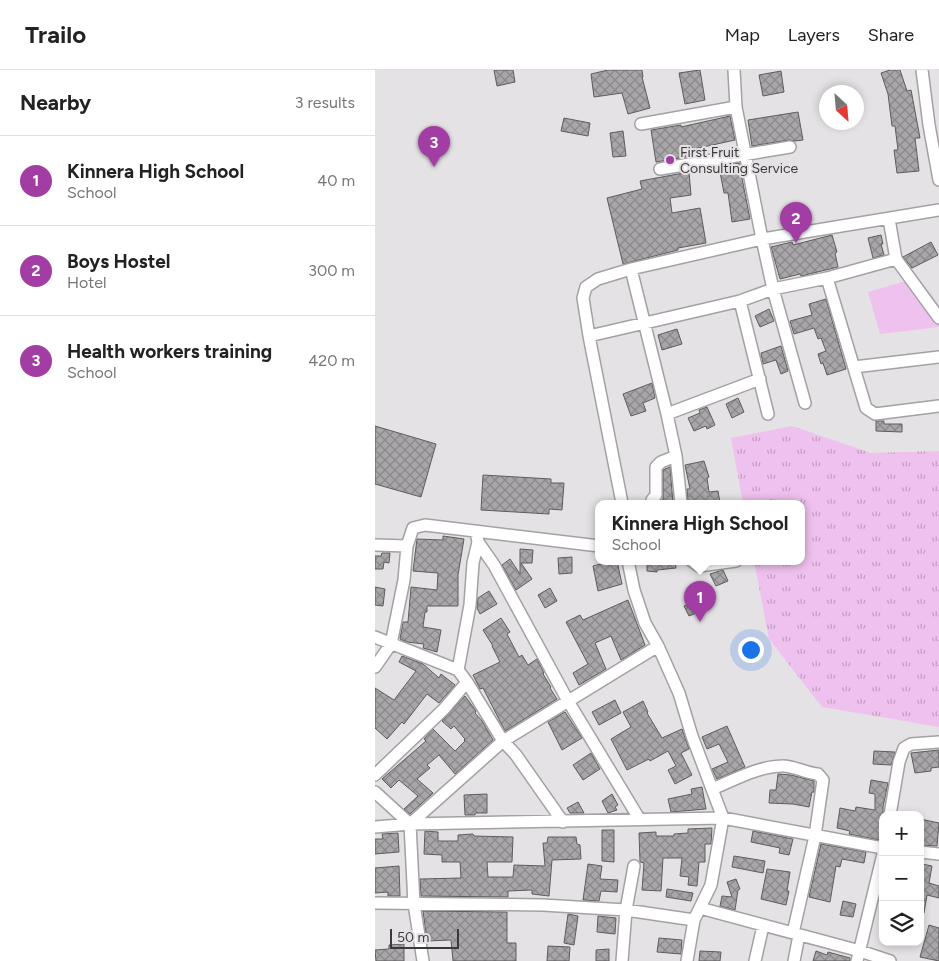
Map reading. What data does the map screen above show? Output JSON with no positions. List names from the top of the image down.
{
  "places": ["First Fruit Consulting Service"],
  "scale_bar": "50 m",
  "north": "bottom right",
  "page": {
    "header": "Trailo",
    "nav": ["Map", "Layers", "Share"],
    "heading": ["Nearby", "3 results"],
    "pins": ["3", "2", "1"],
    "list": [
      {
        "mark": "1",
        "name": "Kinnera High School",
        "note": "School",
        "value": "40 m"
      },
      {
        "mark": "2",
        "name": "Boys Hostel",
        "note": "Hotel",
        "value": "300 m"
      },
      {
        "mark": "3",
        "name": "Health workers training",
        "note": "School",
        "value": "420 m"
      }
    ],
    "popup": ["Kinnera High School", "School"],
    "map_buttons": ["+", "−"],
    "scale": "50 m"
  }
}
